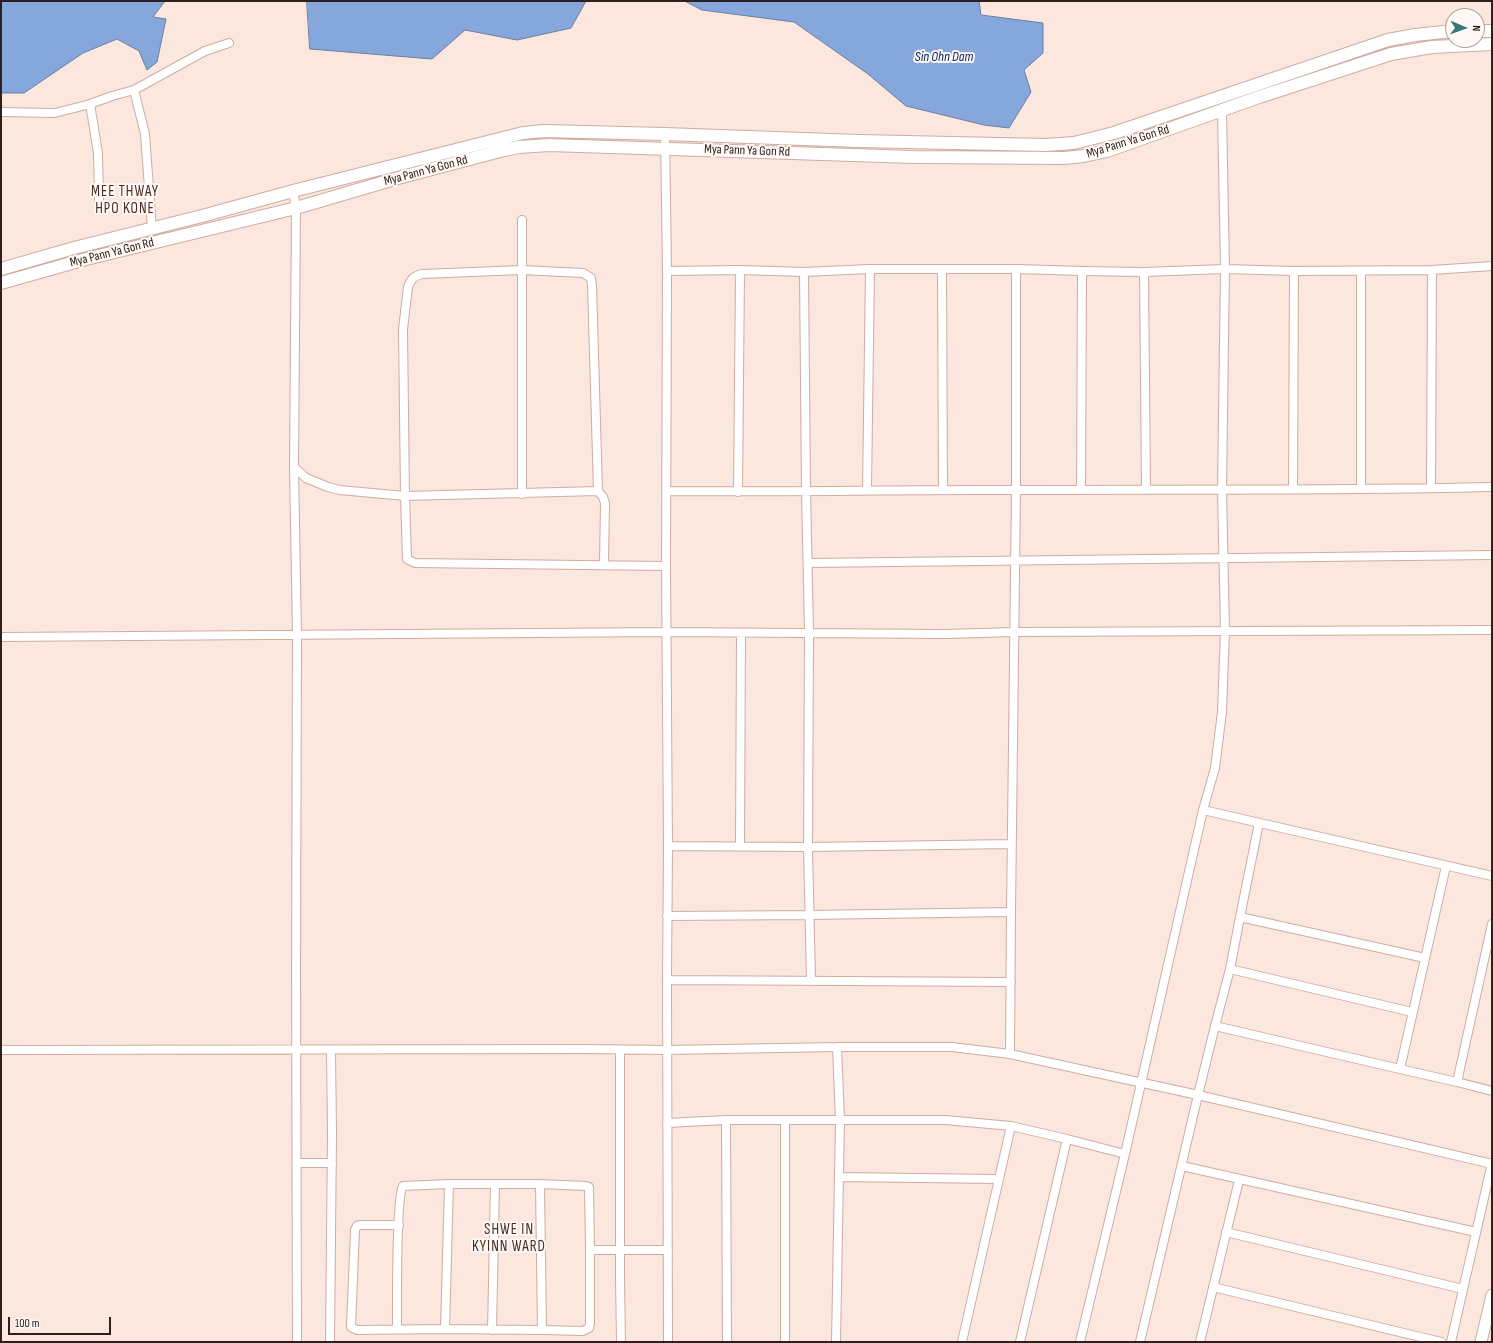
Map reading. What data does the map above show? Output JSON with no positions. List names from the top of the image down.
{
  "streets": {
    "main road": ["Mya Pann Ya Gon Rd"]
  },
  "districts": ["MEE THWAY HPO KONE", "SHWE IN KYINN WARD"],
  "water": ["Sin Ohn Dam"],
  "scale_bar": "100 m",
  "north": "right"
}
